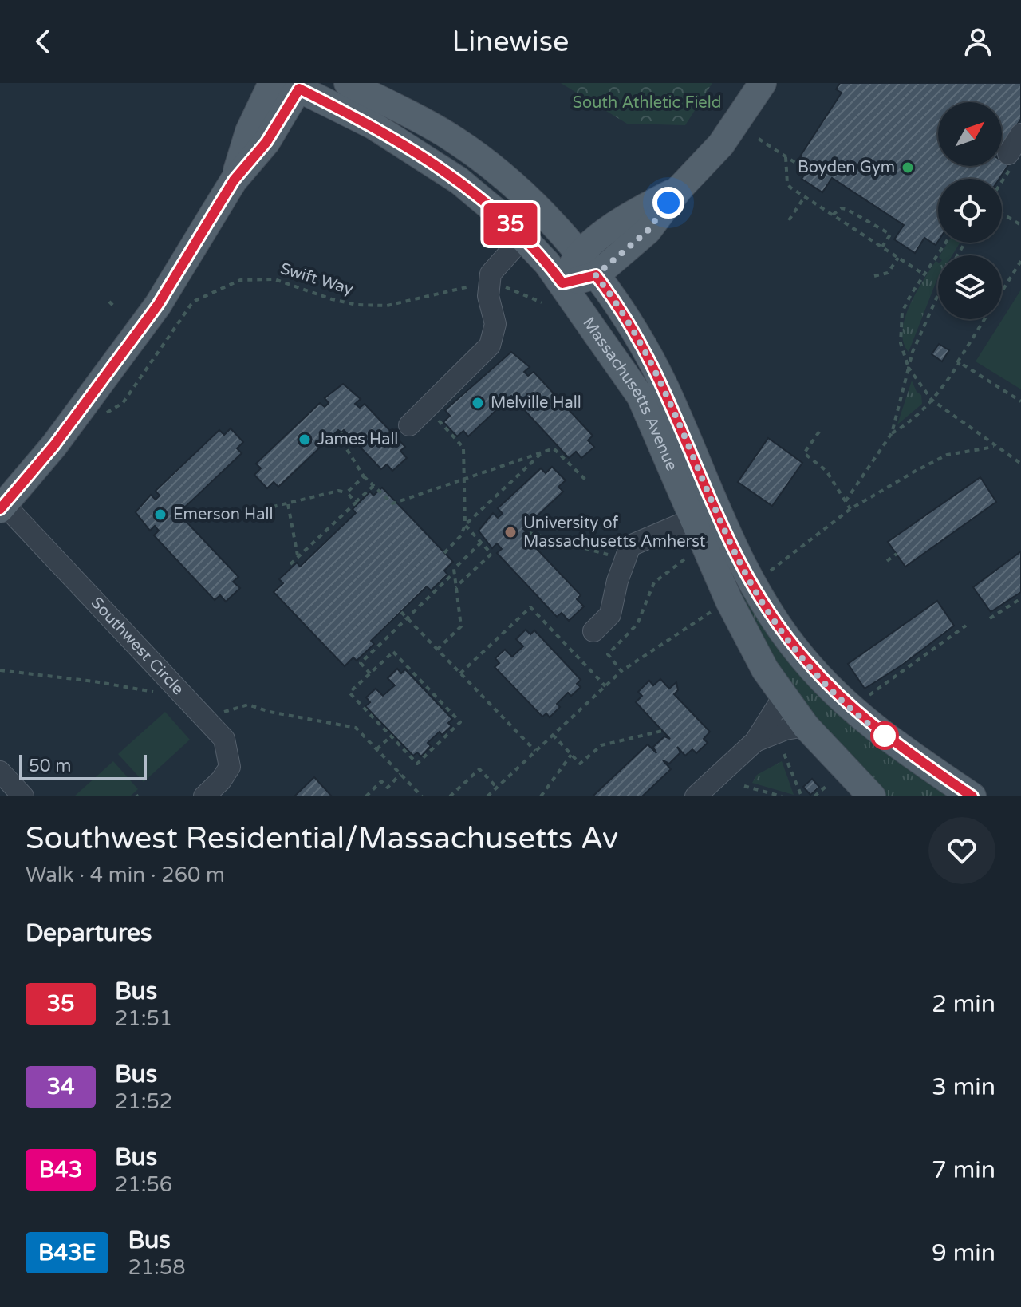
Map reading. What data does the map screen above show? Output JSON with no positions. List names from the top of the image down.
{
  "streets": {
    "main road": ["Massachusetts Avenue"],
    "street": ["Southwest Circle"],
    "path": ["Swift Way"]
  },
  "parks": ["South Athletic Field"],
  "places": [
    "Boyden Gym",
    "Melville Hall",
    "James Hall",
    "Emerson Hall",
    "University of Massachusetts Amherst"
  ],
  "lines": ["bus line 35"],
  "scale_bar": "50 m",
  "north": "top right",
  "page": {
    "header": "Linewise",
    "on_map": "35",
    "scale": "50 m",
    "heading": [
      ["Southwest Residential/Massachusetts Av", "Walk · 4 min · 260 m"],
      "Departures"
    ],
    "list": [
      {
        "mark": "35",
        "name": "Bus",
        "note": "21:51",
        "value": "2 min"
      },
      {
        "mark": "34",
        "name": "Bus",
        "note": "21:52",
        "value": "3 min"
      },
      {
        "mark": "B43",
        "name": "Bus",
        "note": "21:56",
        "value": "7 min"
      },
      {
        "mark": "B43E",
        "name": "Bus",
        "note": "21:58",
        "value": "9 min"
      }
    ]
  }
}
